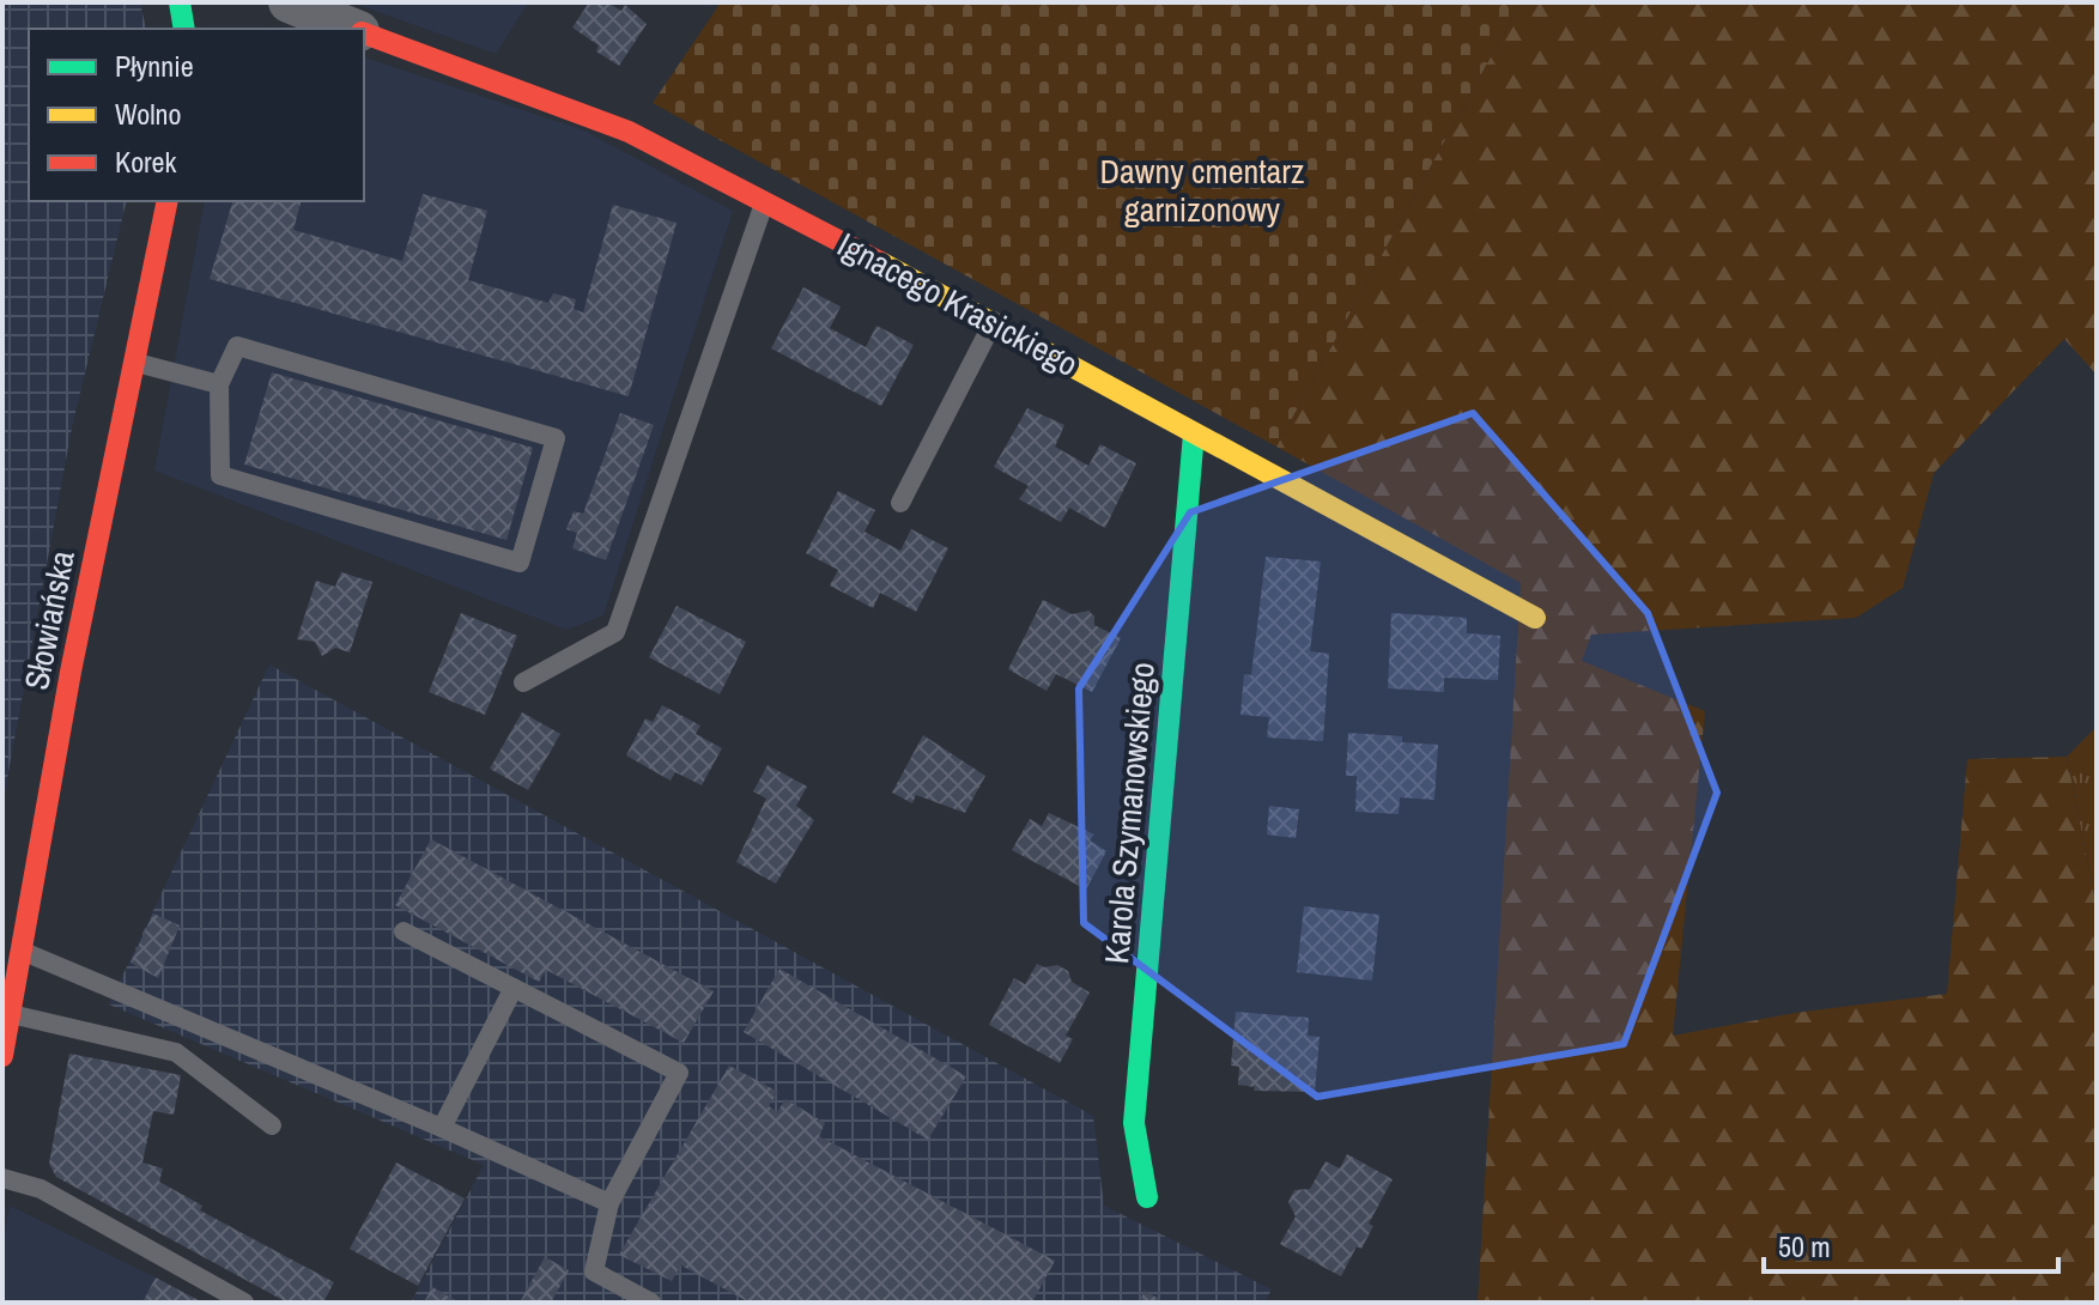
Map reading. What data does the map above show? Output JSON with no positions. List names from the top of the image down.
{
  "streets": {
    "street": ["Ignacego Krasickiego", "Słowiańska", "Karola Szymanowskiego"]
  },
  "crossings": [
    ["Ignacego Krasickiego", "Karola Szymanowskiego"]
  ],
  "parks": ["Dawny cmentarz garnizonowy"],
  "legend": ["Płynnie", "Wolno", "Korek"],
  "scale_bar": "50 m"
}
